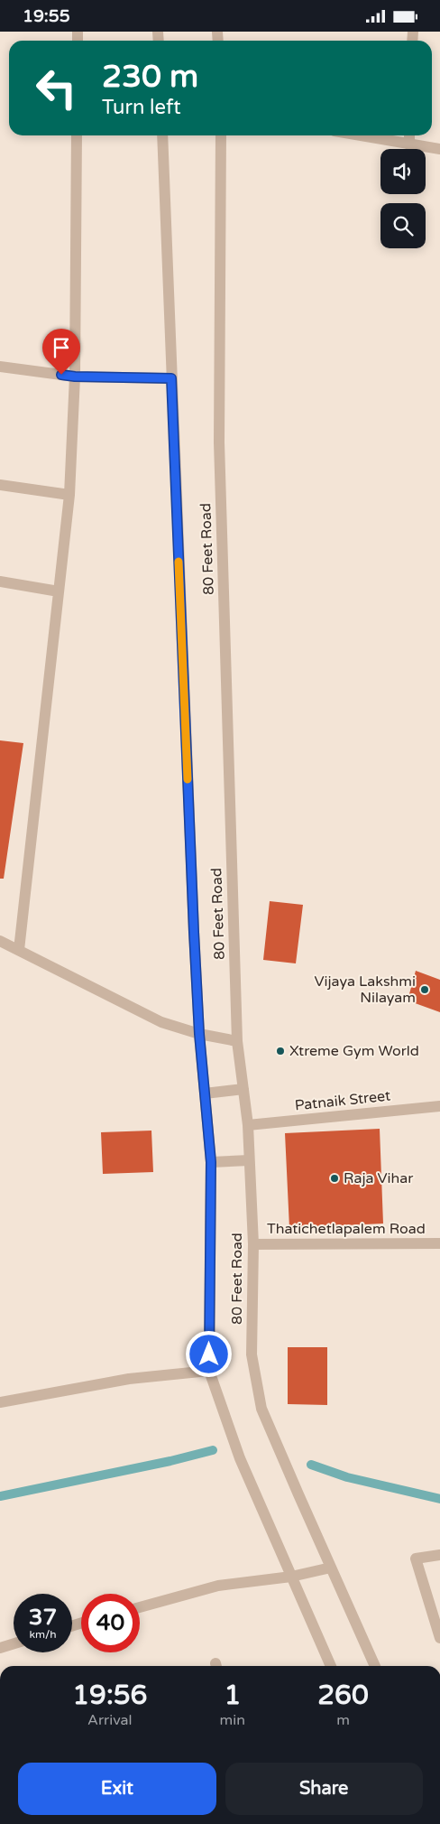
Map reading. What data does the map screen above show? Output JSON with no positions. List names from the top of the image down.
{
  "streets": {
    "street": ["80 Feet Road", "Patnaik Street", "Thatichetlapalem Road"]
  },
  "crossings": [
    ["80 Feet Road", "Patnaik Street"],
    ["80 Feet Road", "Thatichetlapalem Road"]
  ],
  "places": ["Vijaya Lakshmi Nilayam", "Xtreme Gym World", "Raja Vihar"],
  "page": {
    "status": "19:55",
    "turn": ["230 m", "Turn left"],
    "speed": "37 km/h",
    "limit": "40",
    "eta": [
      "19:56",
      "Arrival",
      "1",
      "min",
      "260",
      "m"
    ],
    "buttons": ["Exit", "Share"]
  }
}
